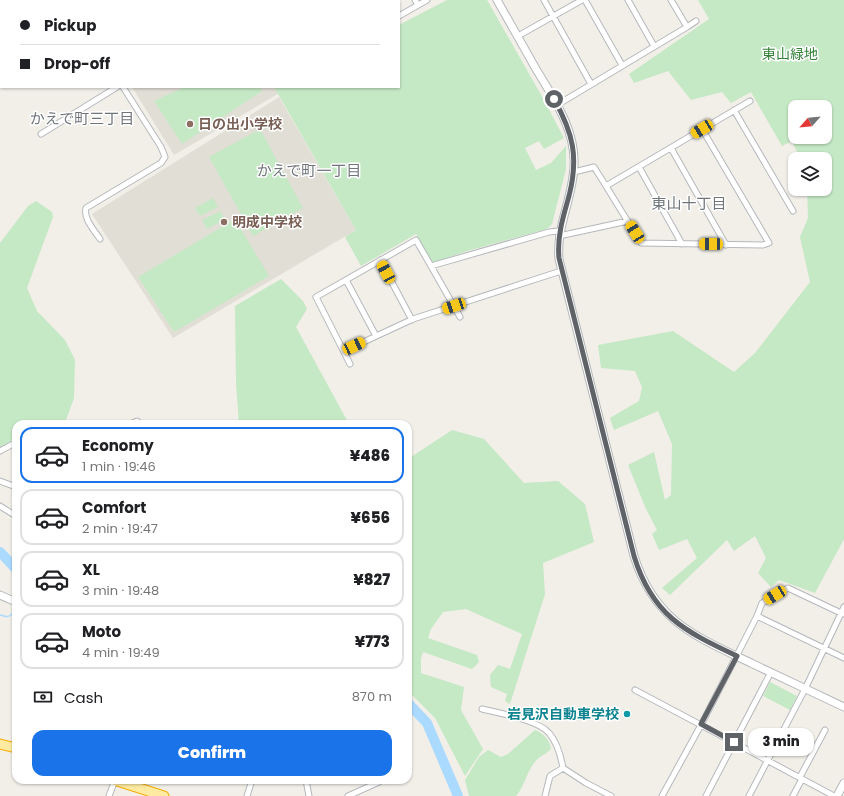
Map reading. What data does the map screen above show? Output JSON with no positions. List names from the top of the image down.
{
  "districts": ["かえで町三丁目", "かえで町一丁目", "東山十丁目"],
  "parks": ["東山緑地"],
  "places": ["日の出小学校", "明成中学校", "岩見沢自動車学校"],
  "north": "bottom left",
  "page": {
    "banner": ["Pickup", "Drop-off"],
    "list": [
      {
        "name": "Economy",
        "note": "1 min · 19:46",
        "value": "¥486"
      },
      {
        "name": "Comfort",
        "note": "2 min · 19:47",
        "value": "¥656"
      },
      {
        "name": "XL",
        "note": "3 min · 19:48",
        "value": "¥827"
      },
      {
        "name": "Moto",
        "note": "4 min · 19:49",
        "value": "¥773"
      }
    ],
    "pay": ["Cash", "870 m"],
    "buttons": "Confirm",
    "bubble": "3 min"
  }
}
